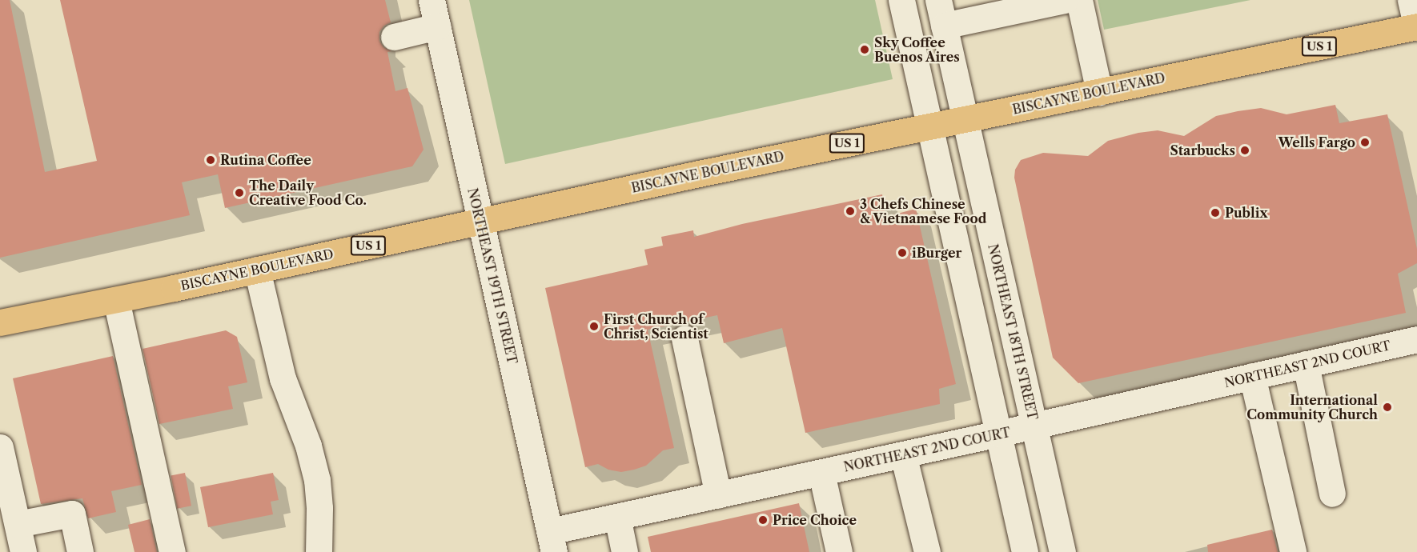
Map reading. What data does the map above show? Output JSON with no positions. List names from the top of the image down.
{
  "streets": {
    "main road": ["US 1", "BISCAYNE BOULEVARD"],
    "street": ["NORTHEAST 19TH STREET", "NORTHEAST 18TH STREET", "NORTHEAST 2ND COURT"]
  },
  "crossings": [
    ["BISCAYNE BOULEVARD", "NORTHEAST 19TH STREET"],
    ["BISCAYNE BOULEVARD", "NORTHEAST 18TH STREET"],
    ["NORTHEAST 19TH STREET", "NORTHEAST 2ND COURT"],
    ["NORTHEAST 18TH STREET", "NORTHEAST 2ND COURT"]
  ],
  "places": [
    "Sky Coffee Buenos Aires",
    "Wells Fargo",
    "Starbucks",
    "Rutina Coffee",
    "The Daily Creative Food Co.",
    "3 Chefs Chinese & Vietnamese Food",
    "Publix",
    "iBurger",
    "First Church of Christ, Scientist",
    "International Community Church",
    "Price Choice"
  ]
}
